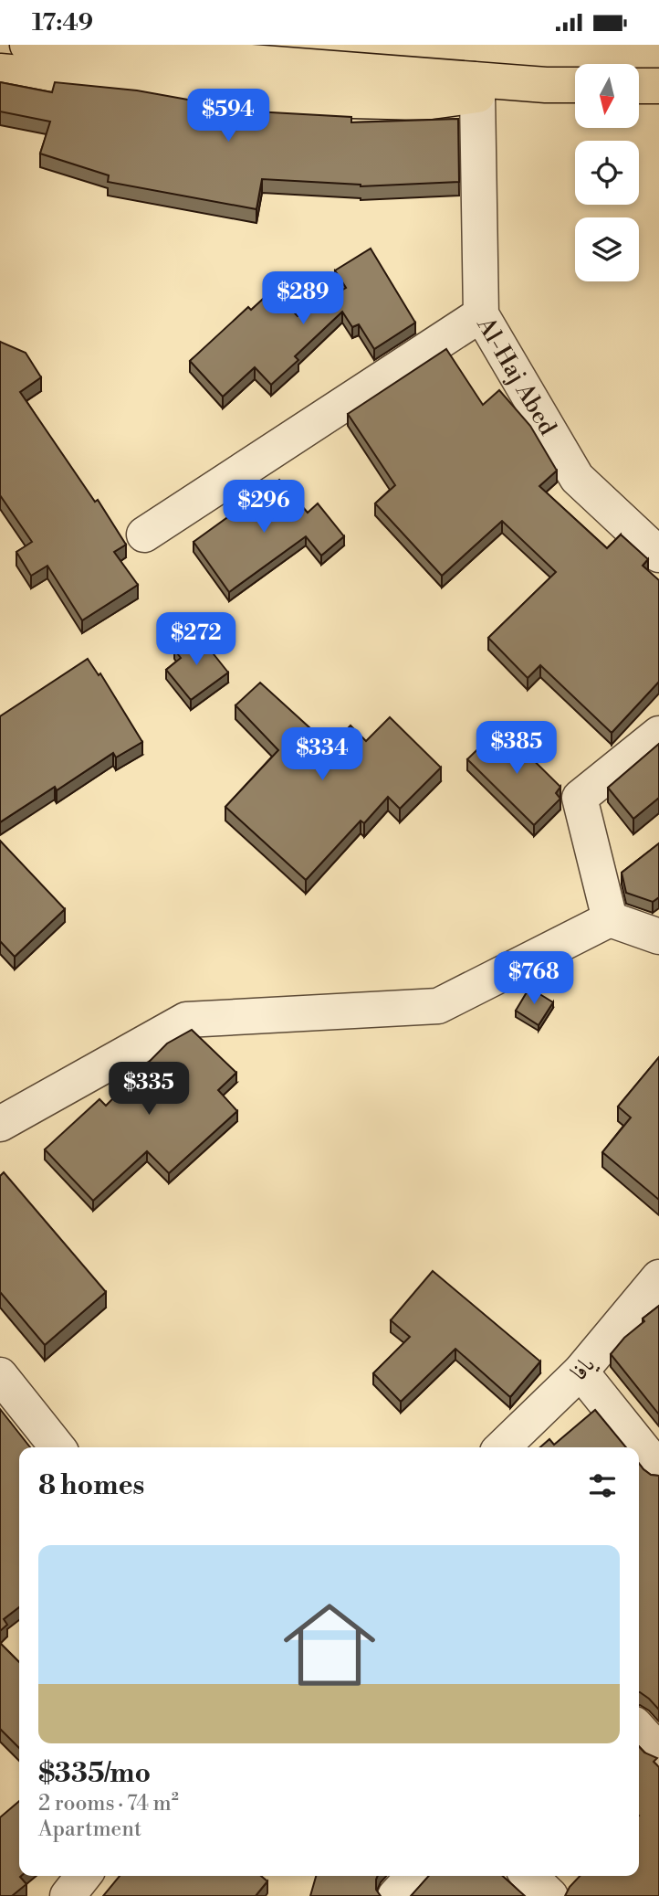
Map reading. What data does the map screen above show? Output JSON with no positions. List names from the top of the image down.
{
  "streets": {
    "street": ["Al-Haj Abed", "يافا"]
  },
  "north": "bottom",
  "page": {
    "status": "17:49",
    "price": [
      "$594",
      "$289",
      "$296",
      "$272",
      "$385",
      "$334",
      "$768",
      "$335"
    ],
    "heading": "8 homes",
    "list": [
      {
        "name": "$335/mo",
        "note": "2 rooms · 74 m² · Apartment"
      }
    ]
  }
}
